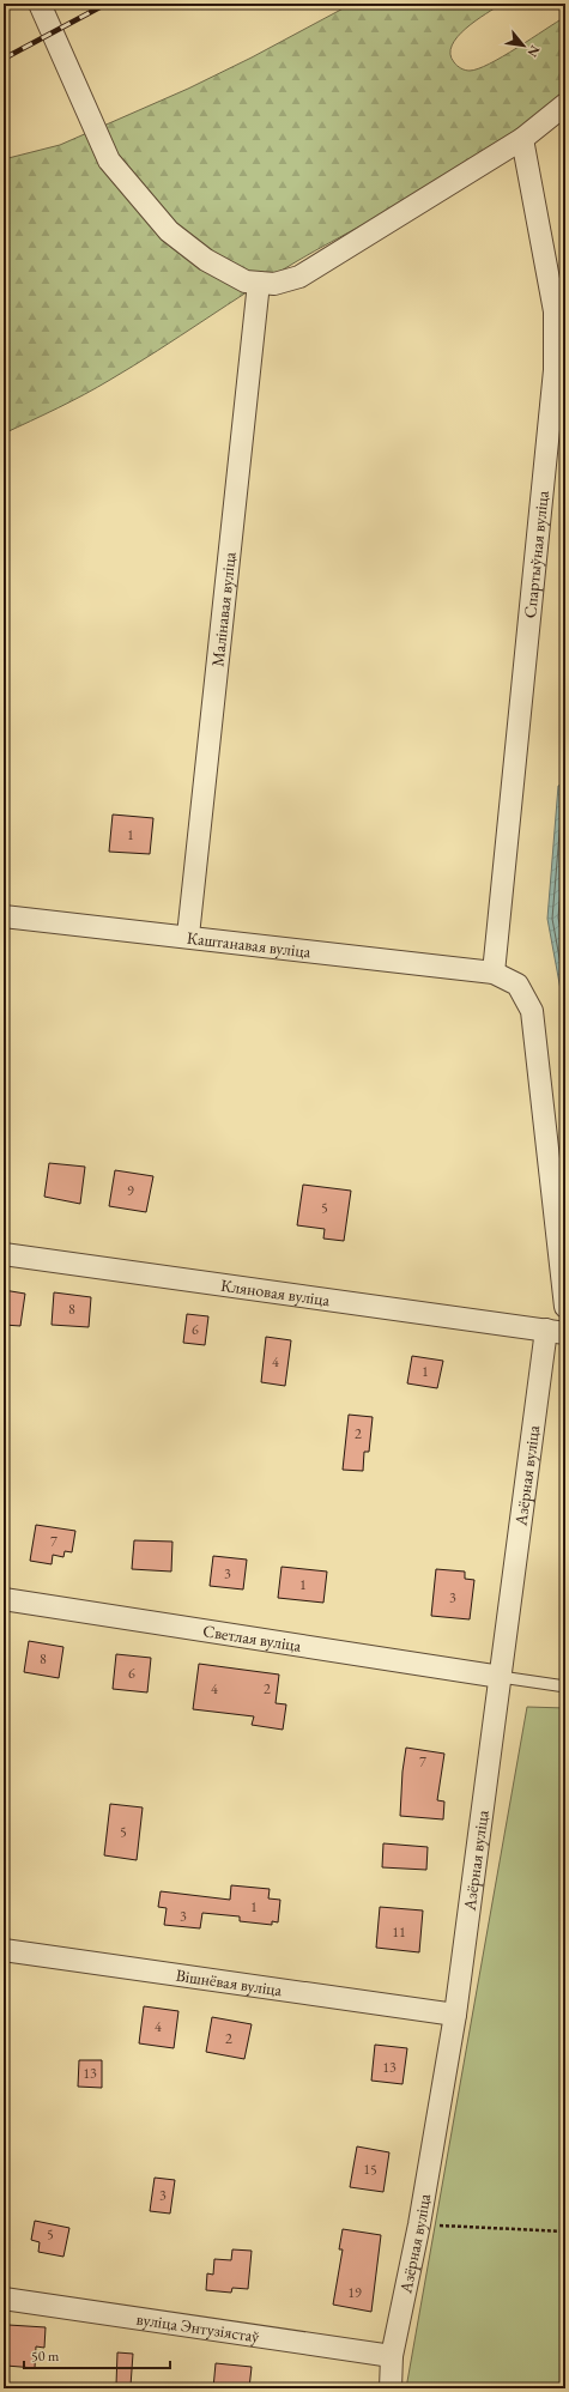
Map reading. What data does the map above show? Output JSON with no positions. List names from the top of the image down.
{
  "streets": {
    "street": [
      "Спартыўная вуліца",
      "Малінавая вуліца",
      "Каштанавая вуліца",
      "Кляновая вуліца",
      "Азёрная вуліца",
      "Светлая вуліца",
      "Вішнёвая вуліца",
      "вуліца Энтузіястаў"
    ]
  },
  "crossings": [
    ["Спартыўная вуліца", "Каштанавая вуліца"],
    ["Малінавая вуліца", "Каштанавая вуліца"],
    ["Кляновая вуліца", "Азёрная вуліца"],
    ["Азёрная вуліца", "Светлая вуліца"],
    ["Азёрная вуліца", "Вішнёвая вуліца"],
    ["Азёрная вуліца", "вуліца Энтузіястаў"]
  ],
  "house_numbers": [
    "1",
    "9",
    "5",
    "8",
    "6",
    "4",
    "1",
    "2",
    "7",
    "3",
    "1",
    "3",
    "8",
    "6",
    "4",
    "2",
    "7",
    "5",
    "1",
    "3",
    "11",
    "4",
    "2",
    "13",
    "13",
    "15",
    "3",
    "5",
    "19"
  ],
  "scale_bar": "50 m",
  "north": "bottom right"
}
